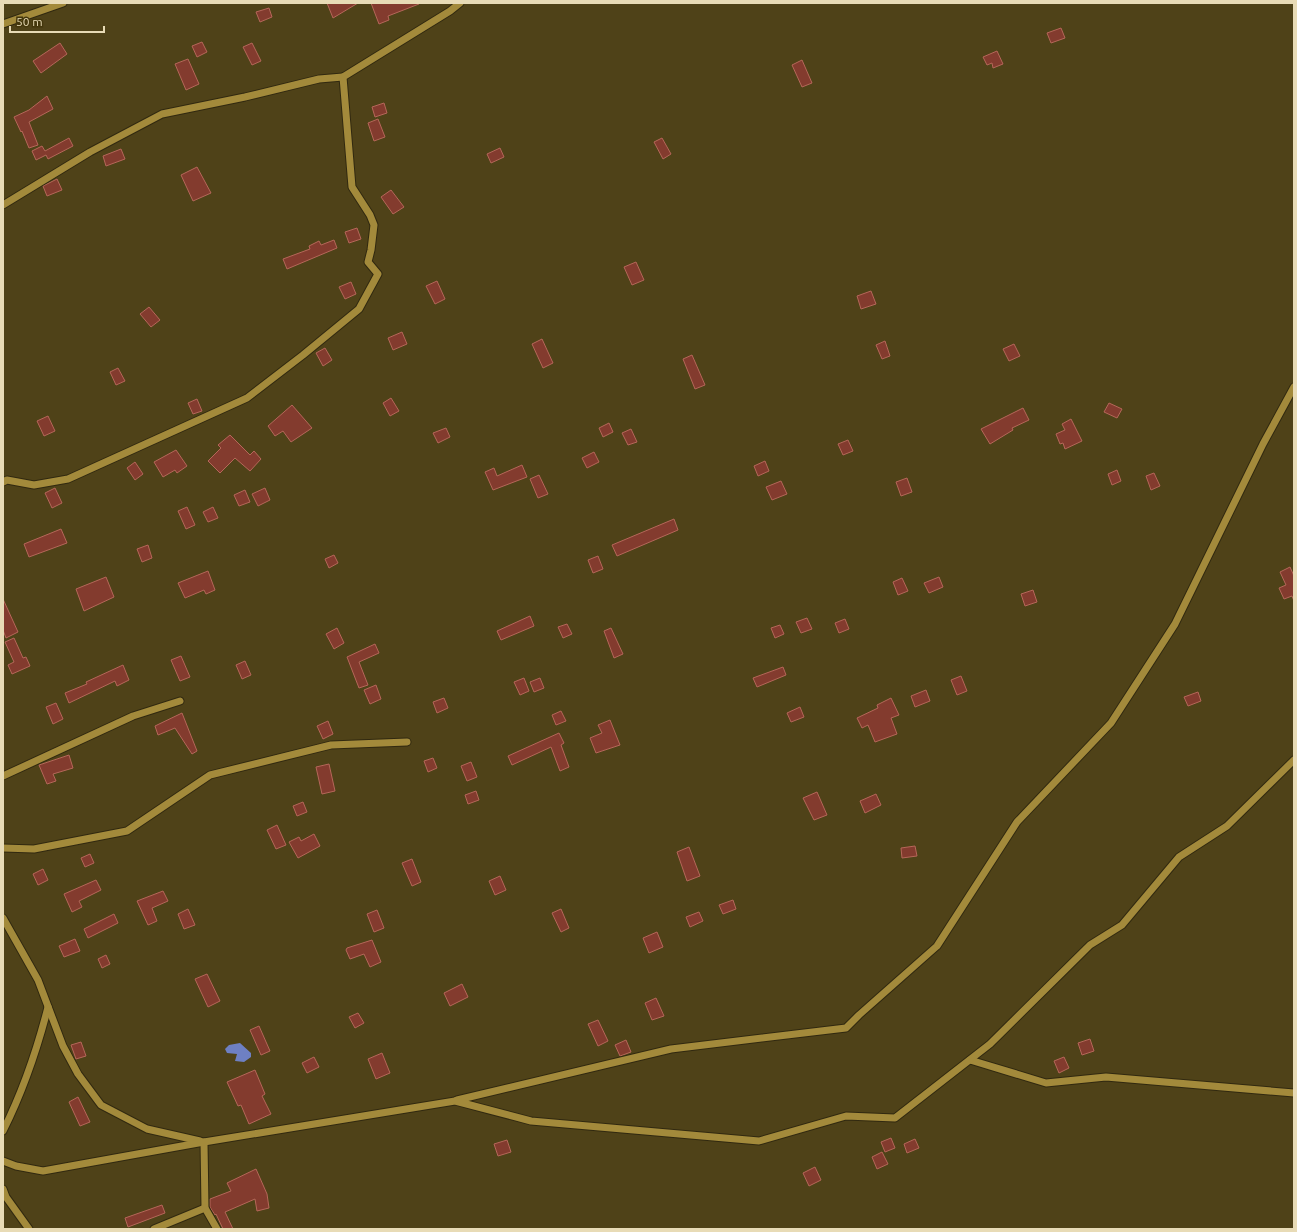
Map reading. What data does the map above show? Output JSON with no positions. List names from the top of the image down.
{
  "scale_bar": "50 m"
}
